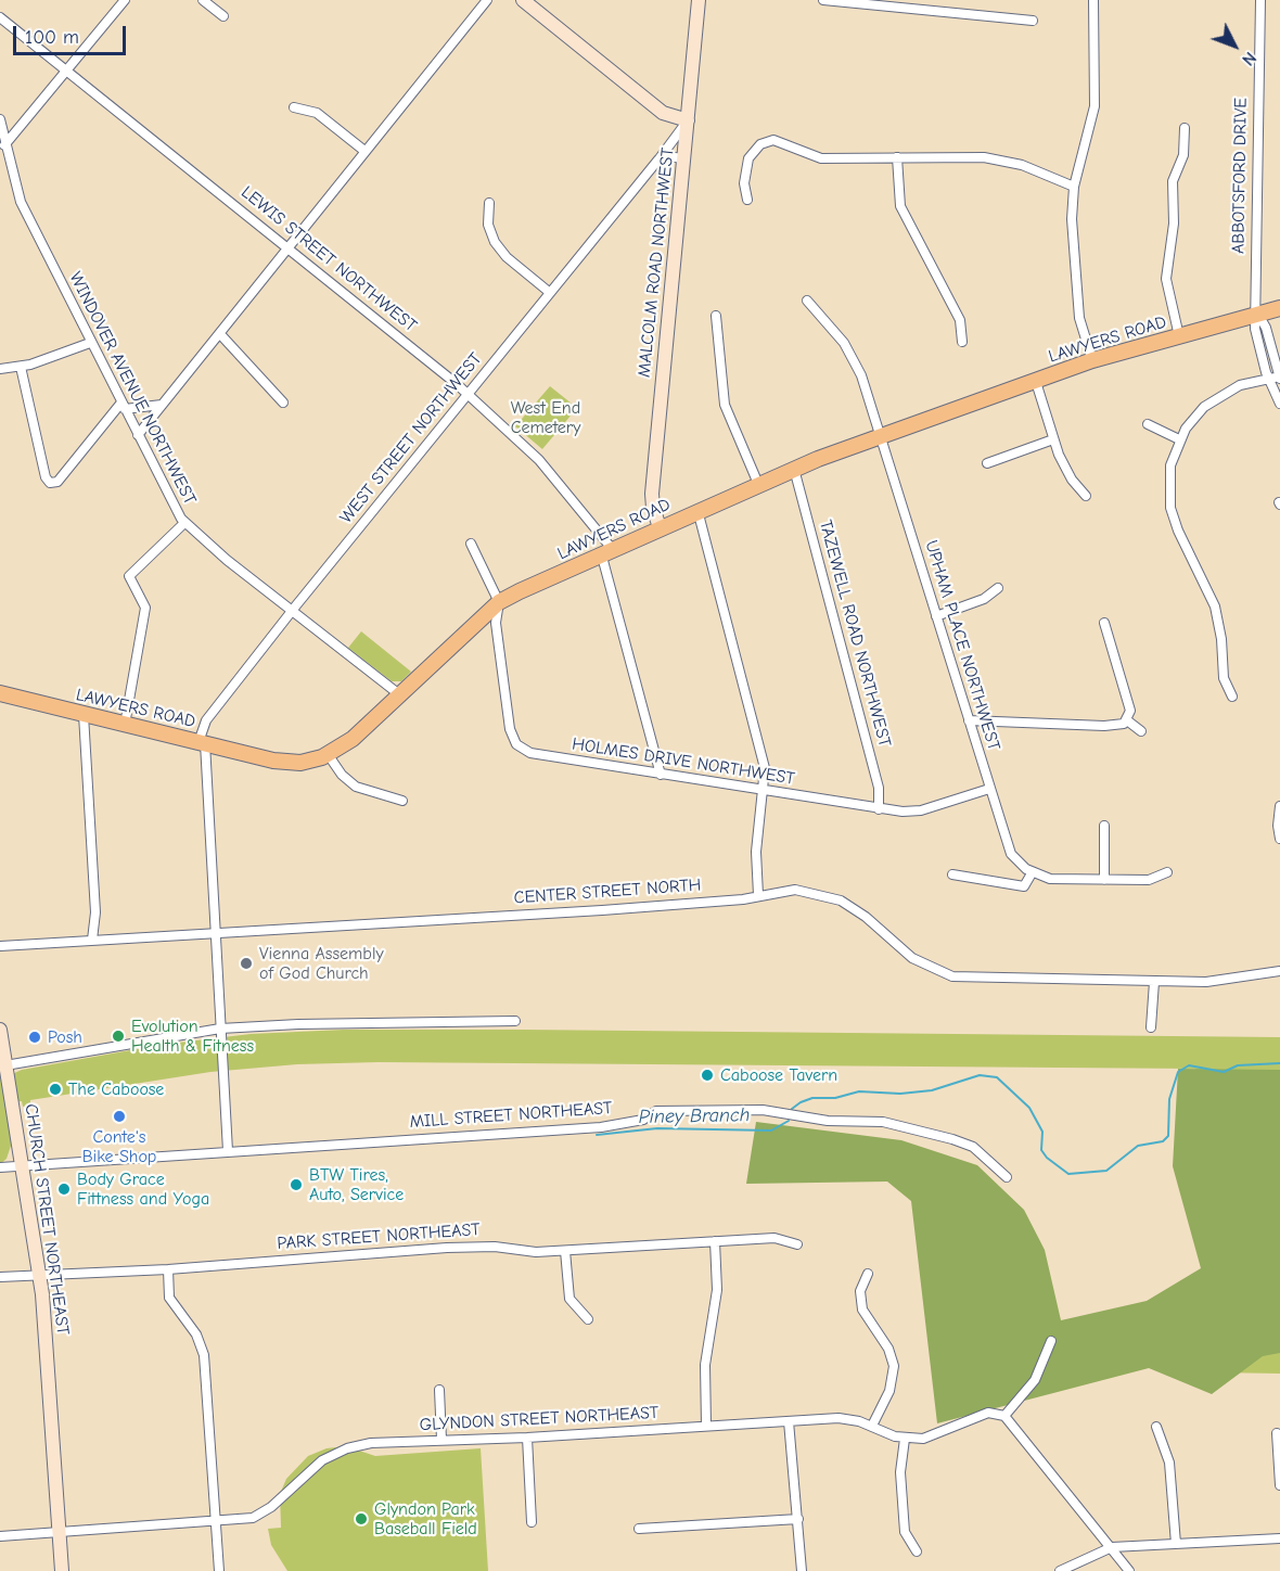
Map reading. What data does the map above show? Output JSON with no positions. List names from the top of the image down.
{
  "streets": {
    "main road": ["LAWYERS ROAD"],
    "street": [
      "ABBOTSFORD DRIVE",
      "LEWIS STREET NORTHWEST",
      "MALCOLM ROAD NORTHWEST",
      "WINDOVER AVENUE NORTHWEST",
      "WEST STREET NORTHWEST",
      "TAZEWELL ROAD NORTHWEST",
      "UPHAM PLACE NORTHWEST",
      "HOLMES DRIVE NORTHWEST",
      "CENTER STREET NORTH",
      "MILL STREET NORTHEAST",
      "CHURCH STREET NORTHEAST",
      "PARK STREET NORTHEAST",
      "GLYNDON STREET NORTHEAST"
    ]
  },
  "crossings": [
    ["ABBOTSFORD DRIVE", "LAWYERS ROAD"],
    ["LEWIS STREET NORTHWEST", "LAWYERS ROAD"],
    ["LEWIS STREET NORTHWEST", "WEST STREET NORTHWEST"],
    ["MALCOLM ROAD NORTHWEST", "LAWYERS ROAD"],
    ["MALCOLM ROAD NORTHWEST", "WEST STREET NORTHWEST"],
    ["LAWYERS ROAD", "WINDOVER AVENUE NORTHWEST"],
    ["LAWYERS ROAD", "WEST STREET NORTHWEST"],
    ["LAWYERS ROAD", "TAZEWELL ROAD NORTHWEST"],
    ["LAWYERS ROAD", "UPHAM PLACE NORTHWEST"],
    ["LAWYERS ROAD", "HOLMES DRIVE NORTHWEST"],
    ["WINDOVER AVENUE NORTHWEST", "WEST STREET NORTHWEST"],
    ["TAZEWELL ROAD NORTHWEST", "HOLMES DRIVE NORTHWEST"],
    ["UPHAM PLACE NORTHWEST", "HOLMES DRIVE NORTHWEST"],
    ["MILL STREET NORTHEAST", "CHURCH STREET NORTHEAST"],
    ["CHURCH STREET NORTHEAST", "PARK STREET NORTHEAST"],
    ["CHURCH STREET NORTHEAST", "GLYNDON STREET NORTHEAST"]
  ],
  "water": ["Piney Branch"],
  "parks": ["West End Cemetery"],
  "places": [
    "Vienna Assembly of God Church",
    "Evolution Health & Fitness",
    "Posh",
    "Caboose Tavern",
    "The Caboose",
    "Conte's Bike Shop",
    "BTW Tires, Auto, Service",
    "Body Grace Fittness and Yoga",
    "Glyndon Park Baseball Field"
  ],
  "scale_bar": "100 m",
  "north": "bottom right"
}
